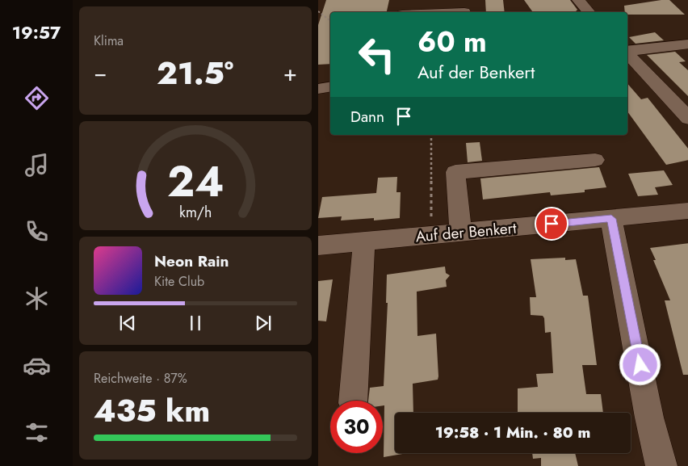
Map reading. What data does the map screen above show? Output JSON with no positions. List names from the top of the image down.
{
  "streets": {
    "street": ["Auf der Benkert"]
  },
  "page": {
    "tabs": "19:57",
    "tile": [
      "Klima",
      ["Reichweite · 87%", "435 km"]
    ],
    "turn": ["60 m", "Auf der Benkert"],
    "heat": ["−", "21.5°", "+"],
    "then": "Dann",
    "song": ["Neon Rain", "Kite Club"],
    "limit": "30",
    "trip": "19:58 · 1 Min. · 80 m",
    "gauge": ["24", "km/h"]
  }
}
